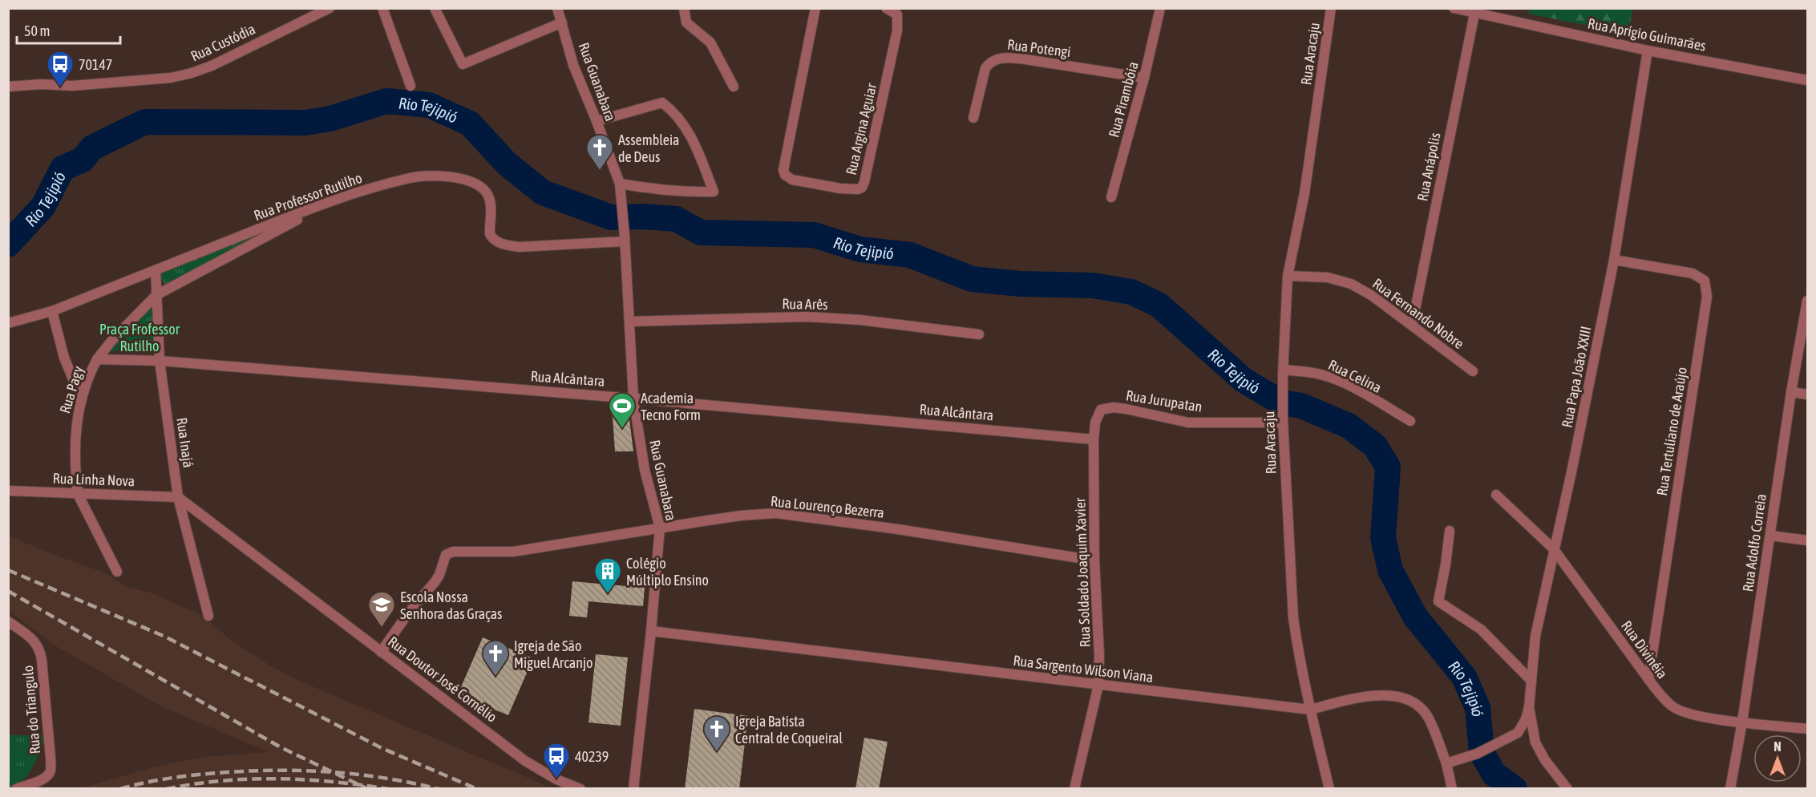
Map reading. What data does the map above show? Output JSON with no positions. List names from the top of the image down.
{
  "streets": {
    "street": [
      "Rua Aprígio Guimarães",
      "Rua Custódia",
      "Rua Potengi",
      "Rua Aracaju",
      "Rua Guanabara",
      "Rua Pirambóia",
      "Rua Argina Aguiar",
      "Rua Anápolis",
      "Rua Professor Rutilho",
      "Rua Arês",
      "Rua Fernando Nobre",
      "Rua Celina",
      "Rua Papa João XXIII",
      "Rua Alcântara",
      "Rua Pagy",
      "Rua Jurupatan",
      "Rua Tertuliano de Araújo",
      "Rua Inajá",
      "Rua Linha Nova",
      "Rua Lourenço Bezerra",
      "Rua Adolfo Correia",
      "Rua Soldado Joaquim Xavier",
      "Rua Divinéia",
      "Rua Sargento Wilson Viana",
      "Rua Doutor José Cornélio",
      "Rua do Triangulo"
    ]
  },
  "crossings": [
    ["Rua Aprígio Guimarães", "Rua Anápolis"],
    ["Rua Aprígio Guimarães", "Rua Papa João XXIII"],
    ["Rua Potengi", "Rua Pirambóia"],
    ["Rua Aracaju", "Rua Fernando Nobre"],
    ["Rua Aracaju", "Rua Celina"],
    ["Rua Aracaju", "Rua Jurupatan"],
    ["Rua Aracaju", "Rua Sargento Wilson Viana"],
    ["Rua Guanabara", "Rua Professor Rutilho"],
    ["Rua Guanabara", "Rua Arês"],
    ["Rua Guanabara", "Rua Alcântara"],
    ["Rua Guanabara", "Rua Lourenço Bezerra"],
    ["Rua Guanabara", "Rua Sargento Wilson Viana"],
    ["Rua Anápolis", "Rua Fernando Nobre"],
    ["Rua Professor Rutilho", "Rua Pagy"],
    ["Rua Professor Rutilho", "Rua Inajá"],
    ["Rua Papa João XXIII", "Rua Tertuliano de Araújo"],
    ["Rua Papa João XXIII", "Rua Divinéia"],
    ["Rua Papa João XXIII", "Rua Sargento Wilson Viana"],
    ["Rua Alcântara", "Rua Pagy"],
    ["Rua Alcântara", "Rua Jurupatan"],
    ["Rua Alcântara", "Rua Inajá"],
    ["Rua Alcântara", "Rua Soldado Joaquim Xavier"],
    ["Rua Pagy", "Rua Inajá"],
    ["Rua Pagy", "Rua Linha Nova"],
    ["Rua Jurupatan", "Rua Soldado Joaquim Xavier"],
    ["Rua Tertuliano de Araújo", "Rua Divinéia"],
    ["Rua Inajá", "Rua Linha Nova"],
    ["Rua Inajá", "Rua Doutor José Cornélio"],
    ["Rua Linha Nova", "Rua Doutor José Cornélio"],
    ["Rua Lourenço Bezerra", "Rua Soldado Joaquim Xavier"],
    ["Rua Lourenço Bezerra", "Rua Doutor José Cornélio"],
    ["Rua Adolfo Correia", "Rua Divinéia"],
    ["Rua Soldado Joaquim Xavier", "Rua Sargento Wilson Viana"]
  ],
  "water": ["Rio Tejipió"],
  "parks": ["Praça Frofessor Rutilho"],
  "places": {
    "bus stop": ["70147", "40239"],
    "church": ["Assembleia de Deus", "Igreja de São Miguel Arcanjo", "Igreja Batista Central de Coqueiral"],
    "sports": ["Academia Tecno Form"],
    "building": ["Colégio Múltiplo Ensino"],
    "school or university": ["Escola Nossa Senhora das Graças"]
  },
  "scale_bar": "50 m",
  "north": "top"
}
